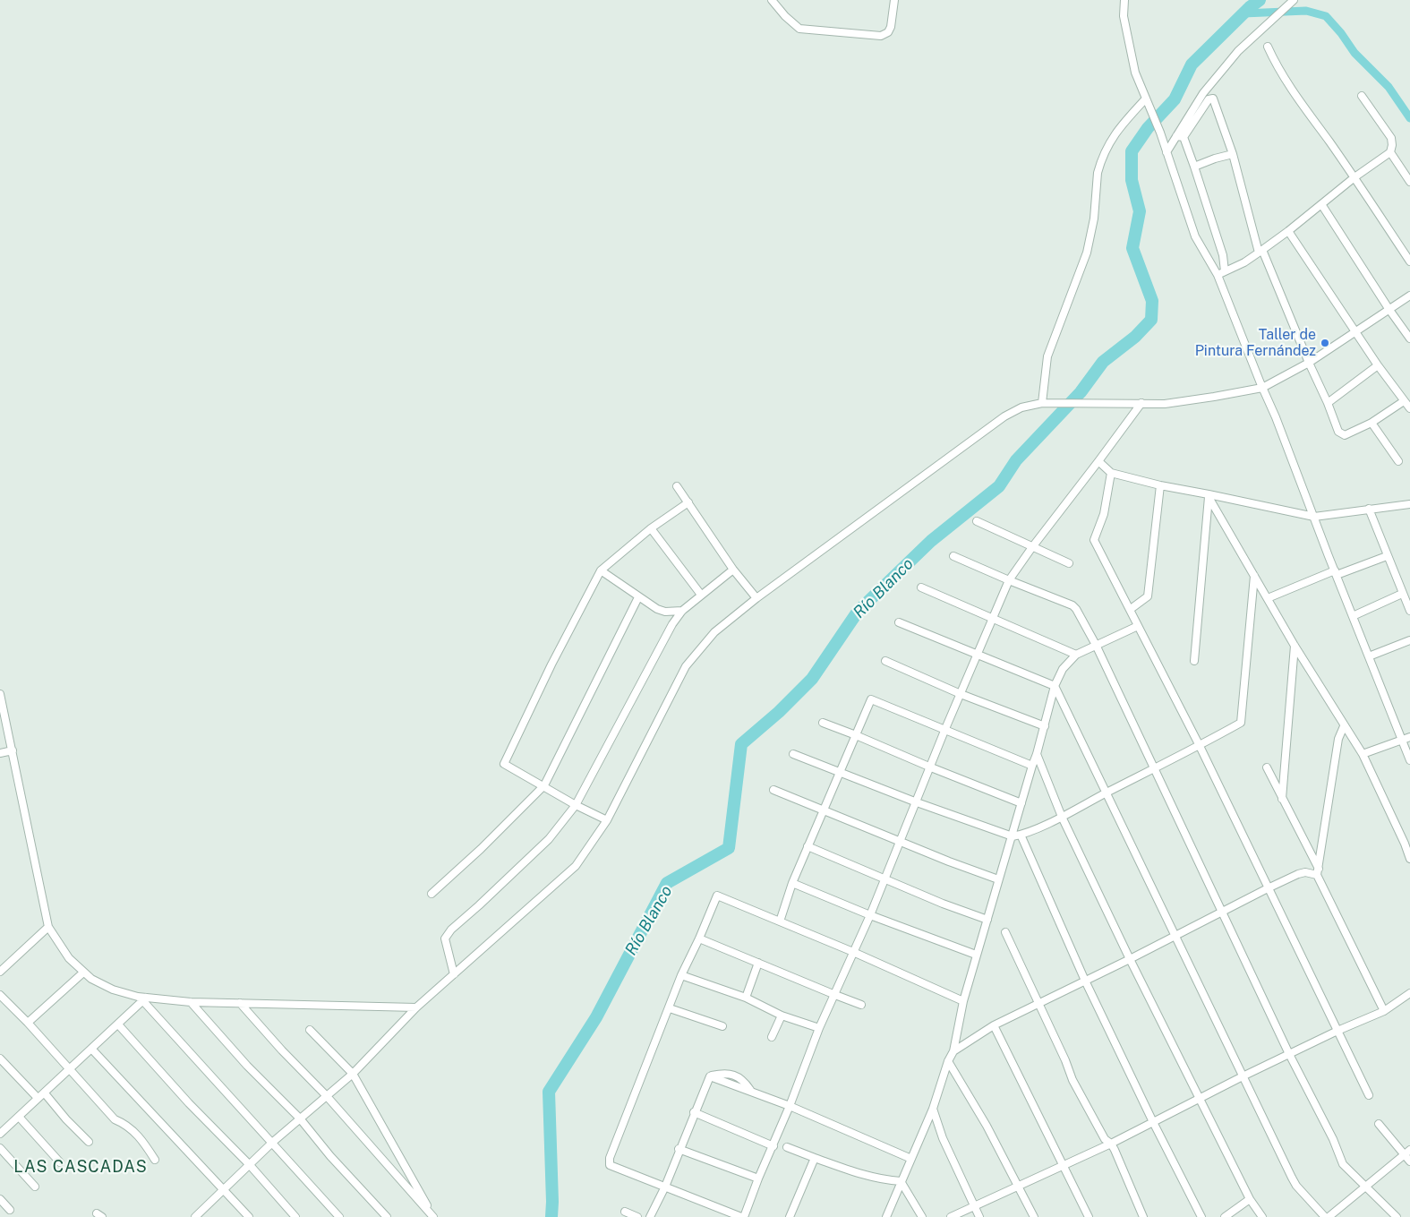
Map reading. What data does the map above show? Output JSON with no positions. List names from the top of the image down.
{
  "districts": ["LAS CASCADAS"],
  "water": ["Río Blanco"],
  "places": ["Taller de Pintura Fernández"]
}
